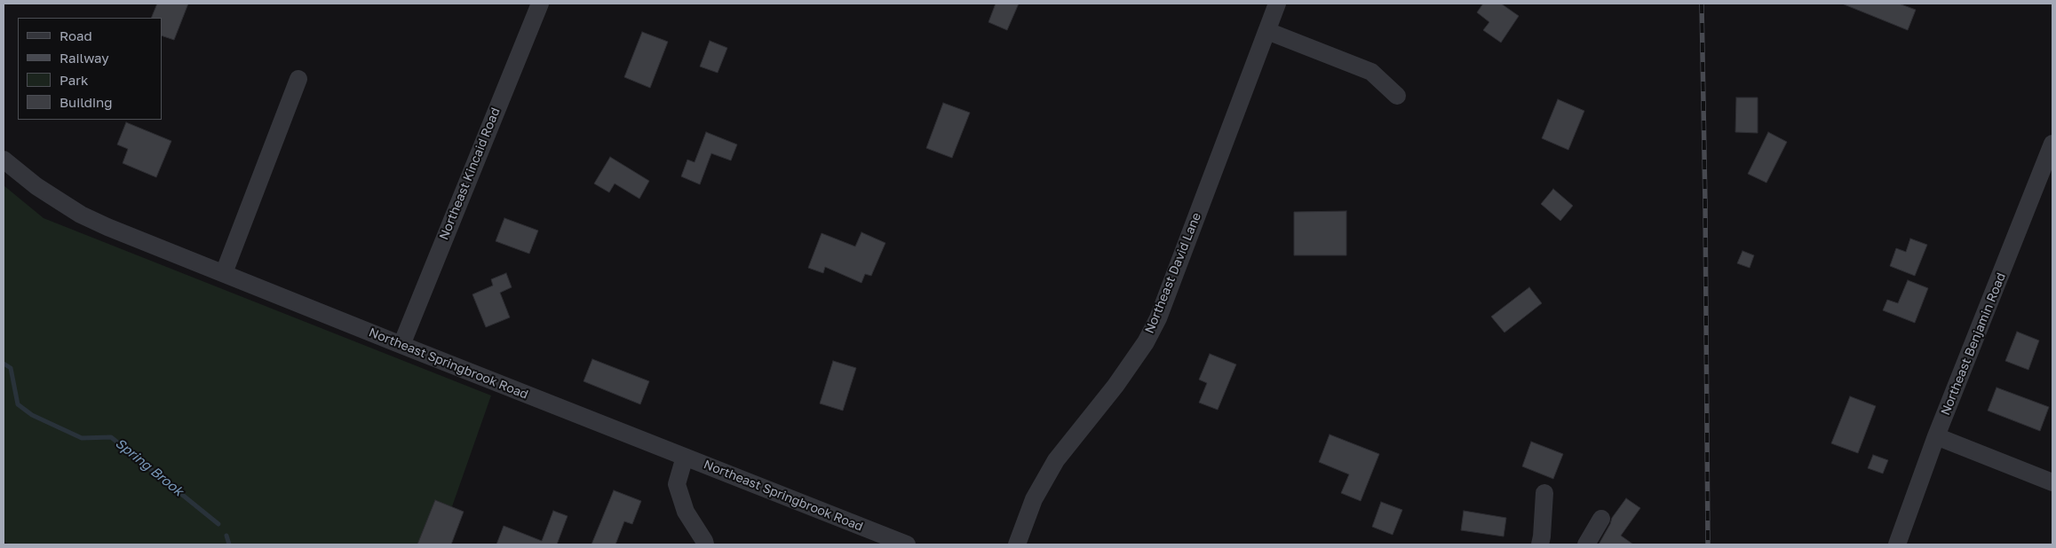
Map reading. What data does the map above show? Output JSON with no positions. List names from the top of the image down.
{
  "streets": {
    "street": [
      "Northeast Kincaid Road",
      "Northeast David Lane",
      "Northeast Benjamin Road",
      "Northeast Springbrook Road"
    ]
  },
  "crossings": [
    ["Northeast Kincaid Road", "Northeast Springbrook Road"]
  ],
  "water": ["Spring Brook"],
  "legend": [
    "Road",
    "Railway",
    "Park",
    "Building"
  ]
}
